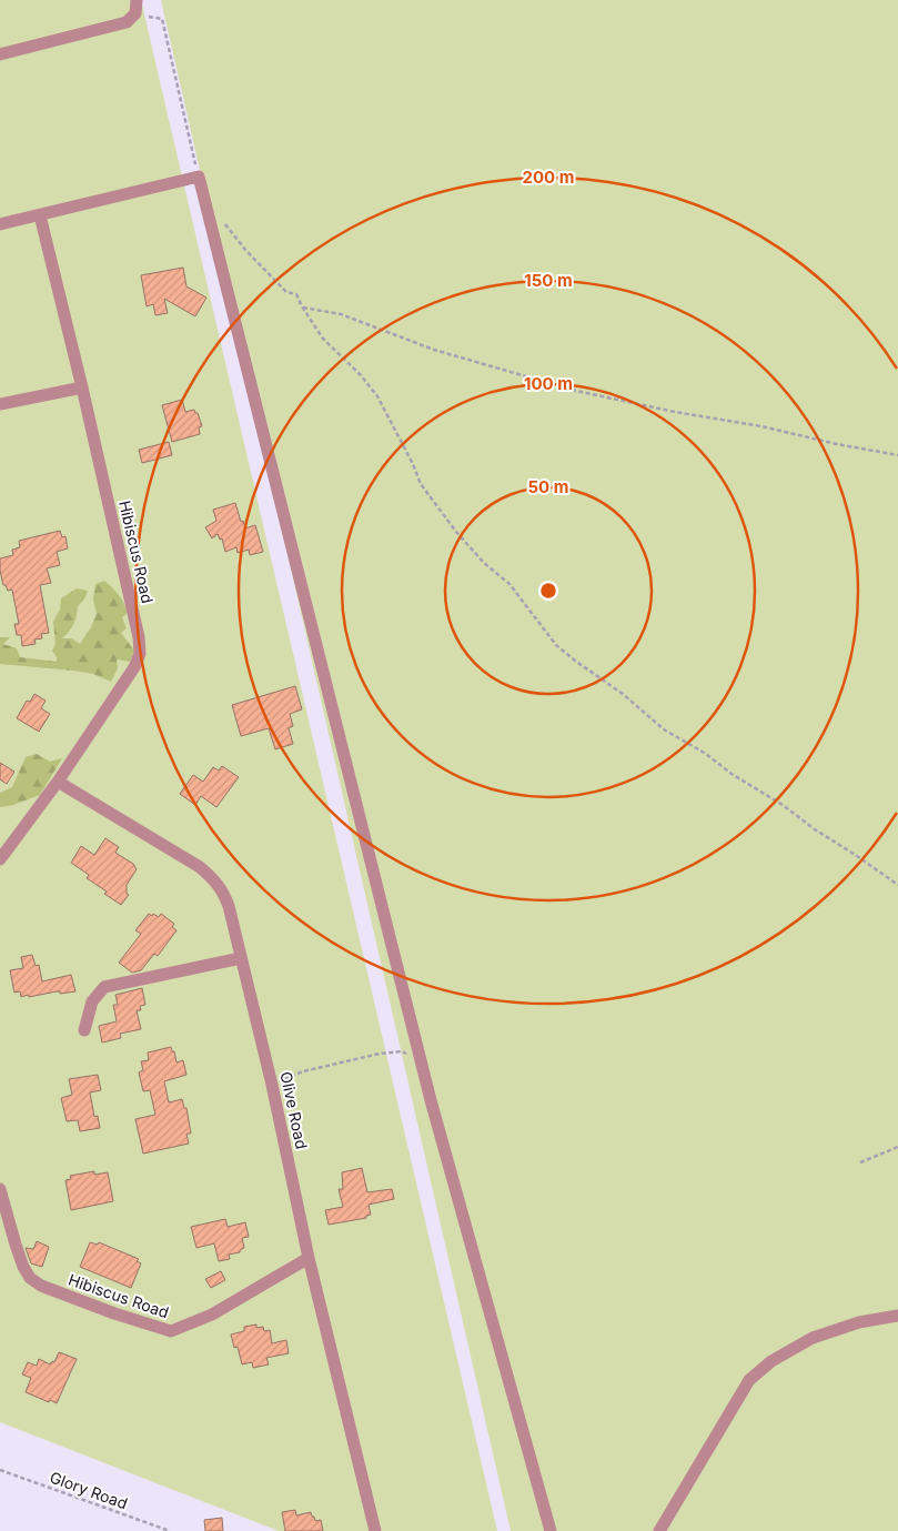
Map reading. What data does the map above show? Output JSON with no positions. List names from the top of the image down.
{
  "streets": {
    "street": ["Hibiscus Road", "Olive Road"],
    "path": ["Glory Road"]
  },
  "crossings": [
    ["Hibiscus Road", "Olive Road"]
  ],
  "rings": [
    "200 m",
    "150 m",
    "100 m",
    "50 m"
  ]
}
